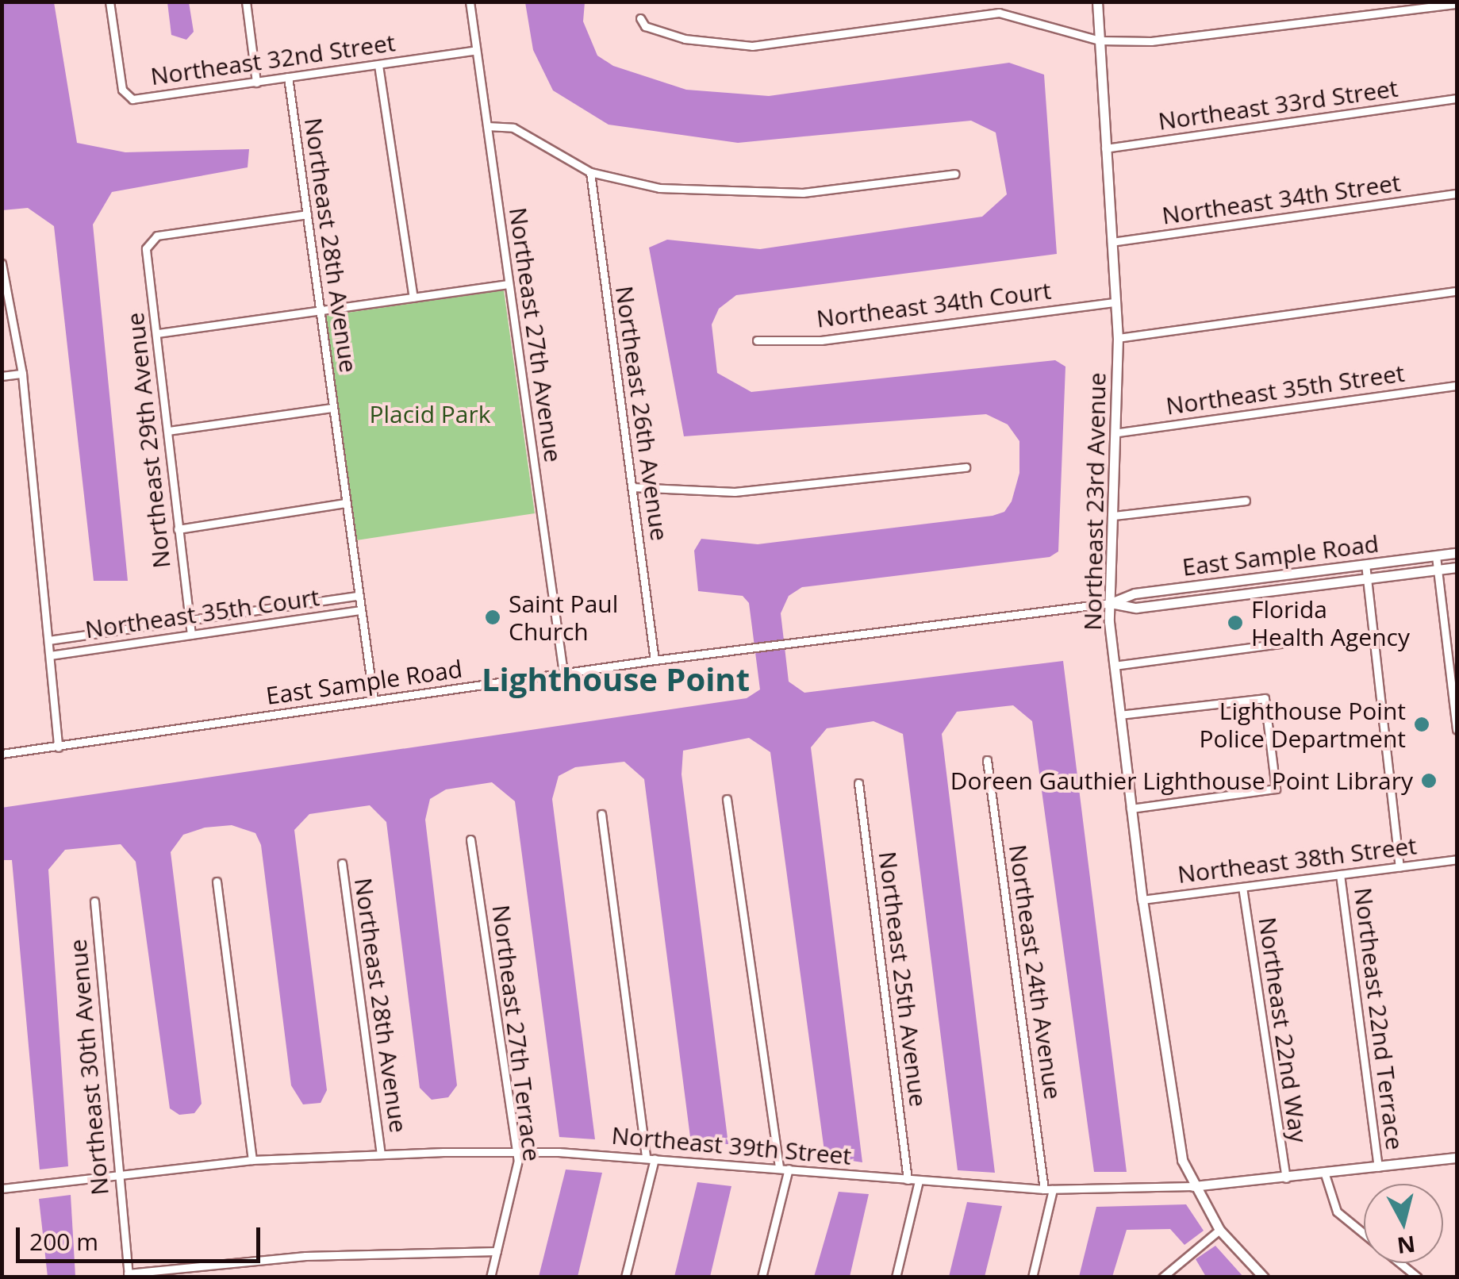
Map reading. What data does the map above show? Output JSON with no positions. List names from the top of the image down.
{
  "streets": {
    "street": [
      "Northeast 32nd Street",
      "Northeast 33rd Street",
      "Northeast 34th Street",
      "Northeast 28th Avenue",
      "Northeast 34th Court",
      "Northeast 27th Avenue",
      "Northeast 35th Street",
      "Northeast 26th Avenue",
      "Northeast 29th Avenue",
      "Northeast 23rd Avenue",
      "East Sample Road",
      "Northeast 35th Court",
      "Northeast 38th Street",
      "Northeast 24th Avenue",
      "Northeast 25th Avenue",
      "Northeast 22nd Terrace",
      "Northeast 22nd Way",
      "Northeast 27th Terrace",
      "Northeast 30th Avenue",
      "Northeast 39th Street"
    ]
  },
  "crossings": [
    ["Northeast 32nd Street", "Northeast 28th Avenue"],
    ["Northeast 32nd Street", "Northeast 27th Avenue"],
    ["Northeast 33rd Street", "Northeast 23rd Avenue"],
    ["Northeast 34th Street", "Northeast 23rd Avenue"],
    ["Northeast 28th Avenue", "Northeast 29th Avenue"],
    ["Northeast 28th Avenue", "East Sample Road"],
    ["Northeast 28th Avenue", "Northeast 35th Court"],
    ["Northeast 28th Avenue", "Northeast 39th Street"],
    ["Northeast 34th Court", "Northeast 23rd Avenue"],
    ["Northeast 27th Avenue", "East Sample Road"],
    ["Northeast 35th Street", "Northeast 23rd Avenue"],
    ["Northeast 26th Avenue", "East Sample Road"],
    ["Northeast 29th Avenue", "Northeast 35th Court"],
    ["Northeast 23rd Avenue", "East Sample Road"],
    ["Northeast 23rd Avenue", "Northeast 38th Street"],
    ["Northeast 23rd Avenue", "Northeast 39th Street"],
    ["Northeast 38th Street", "Northeast 22nd Terrace"],
    ["Northeast 38th Street", "Northeast 22nd Way"],
    ["Northeast 24th Avenue", "Northeast 39th Street"],
    ["Northeast 25th Avenue", "Northeast 39th Street"],
    ["Northeast 22nd Terrace", "Northeast 39th Street"],
    ["Northeast 22nd Way", "Northeast 39th Street"],
    ["Northeast 27th Terrace", "Northeast 39th Street"],
    ["Northeast 30th Avenue", "Northeast 39th Street"]
  ],
  "districts": ["Lighthouse Point"],
  "parks": ["Placid Park"],
  "places": [
    "Saint Paul Church",
    "Florida Health Agency",
    "Lighthouse Point Police Department",
    "Doreen Gauthier Lighthouse Point Library"
  ],
  "scale_bar": "200 m",
  "north": "bottom"
}
